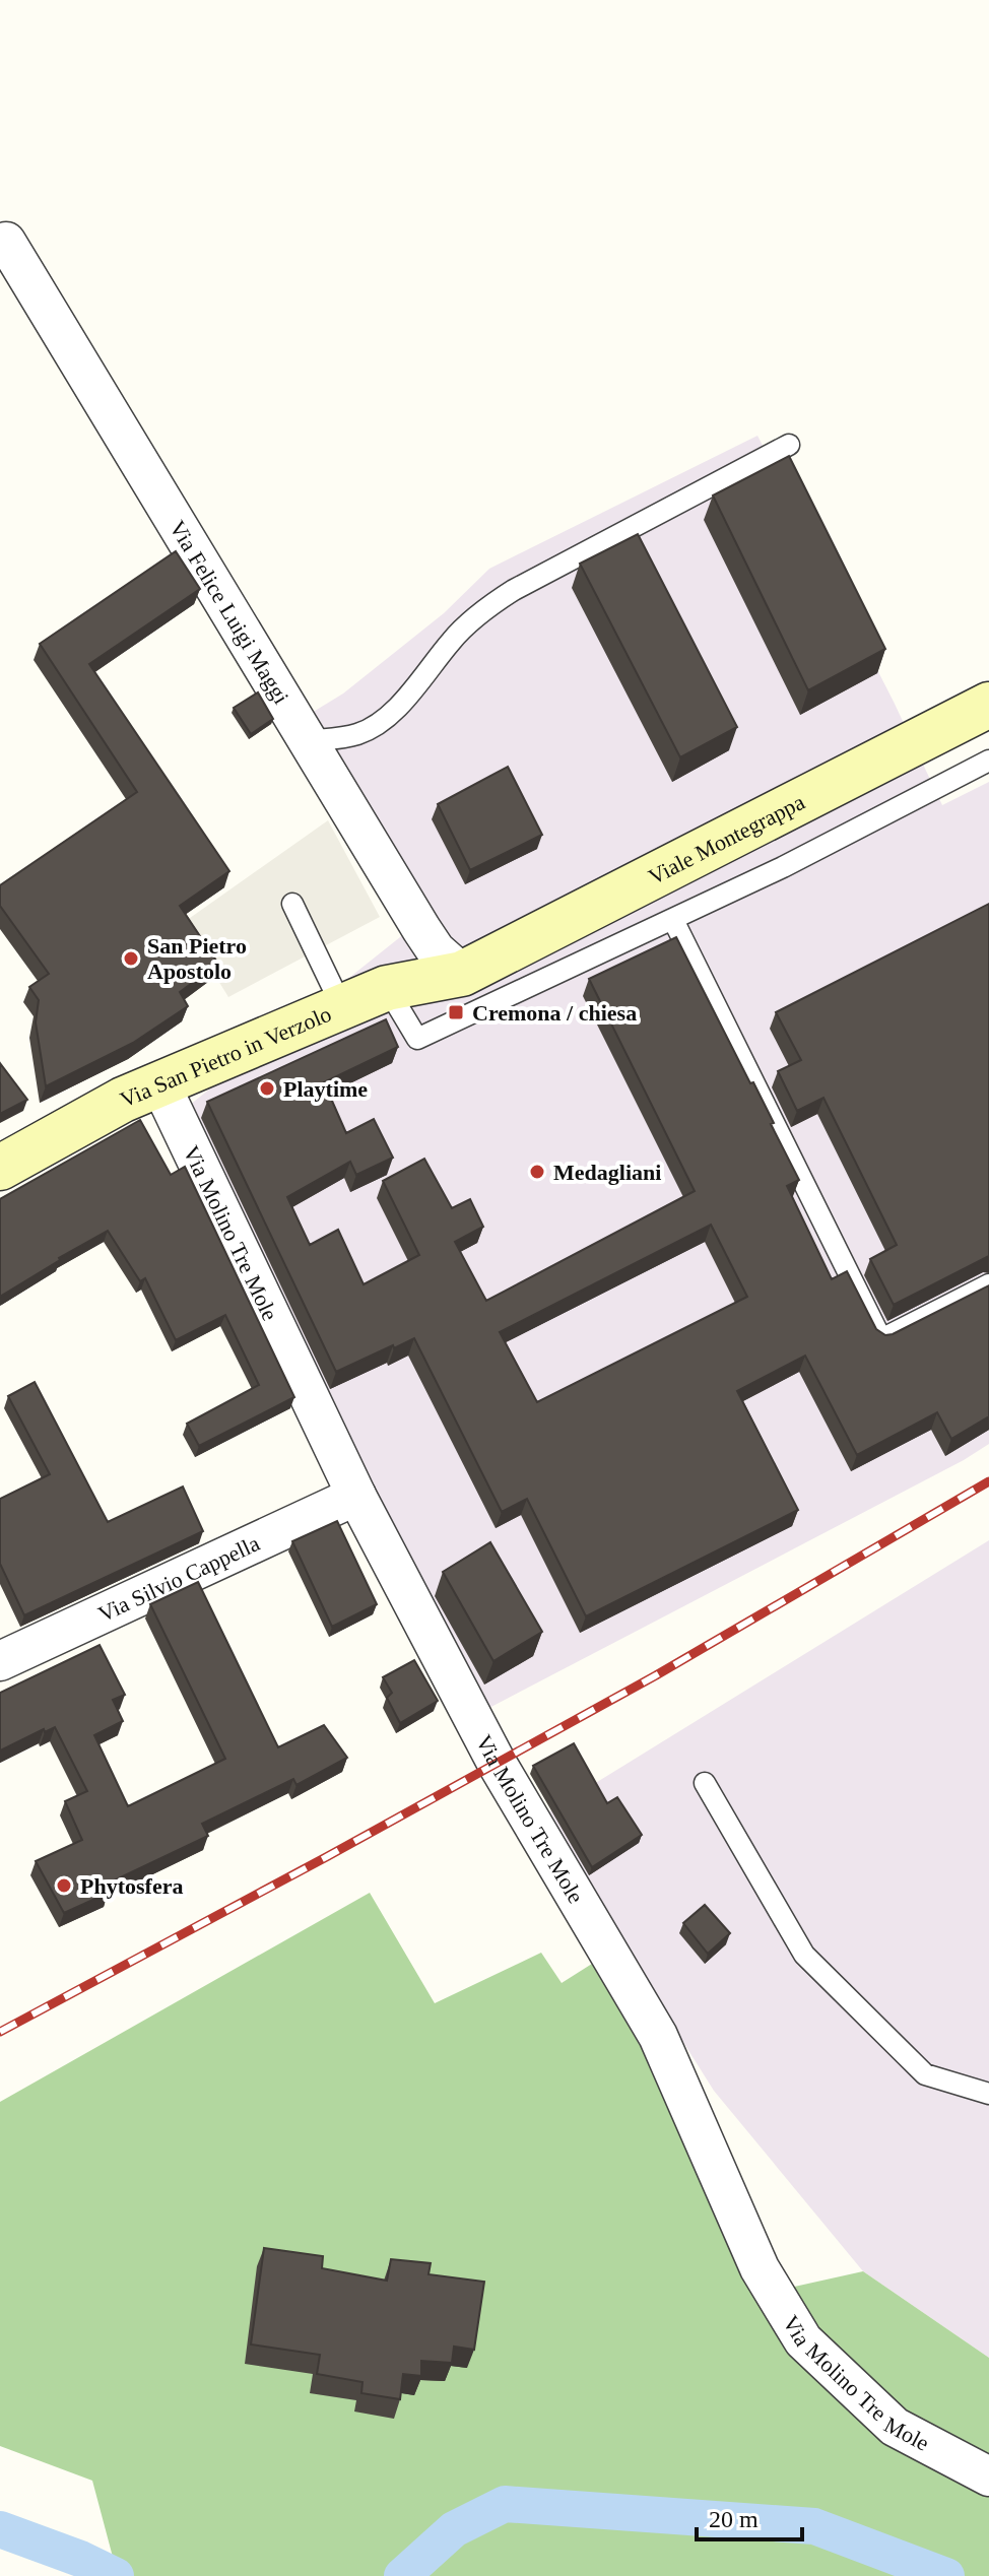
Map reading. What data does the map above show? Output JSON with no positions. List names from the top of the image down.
{
  "streets": {
    "main road": ["Viale Montegrappa", "Via San Pietro in Verzolo"],
    "street": ["Via Felice Luigi Maggi", "Via Molino Tre Mole", "Via Silvio Cappella"]
  },
  "crossings": [
    ["Via Felice Luigi Maggi", "Viale Montegrappa"],
    ["Via Felice Luigi Maggi", "Via San Pietro in Verzolo"],
    ["Viale Montegrappa", "Via San Pietro in Verzolo"],
    ["Via San Pietro in Verzolo", "Via Molino Tre Mole"],
    ["Via Molino Tre Mole", "Via Silvio Cappella"]
  ],
  "places": {
    "other": [
      "San Pietro Apostolo",
      "Playtime",
      "Medagliani",
      "Phytosfera"
    ],
    "transit": ["Cremona / chiesa"]
  },
  "scale_bar": "20 m"
}
